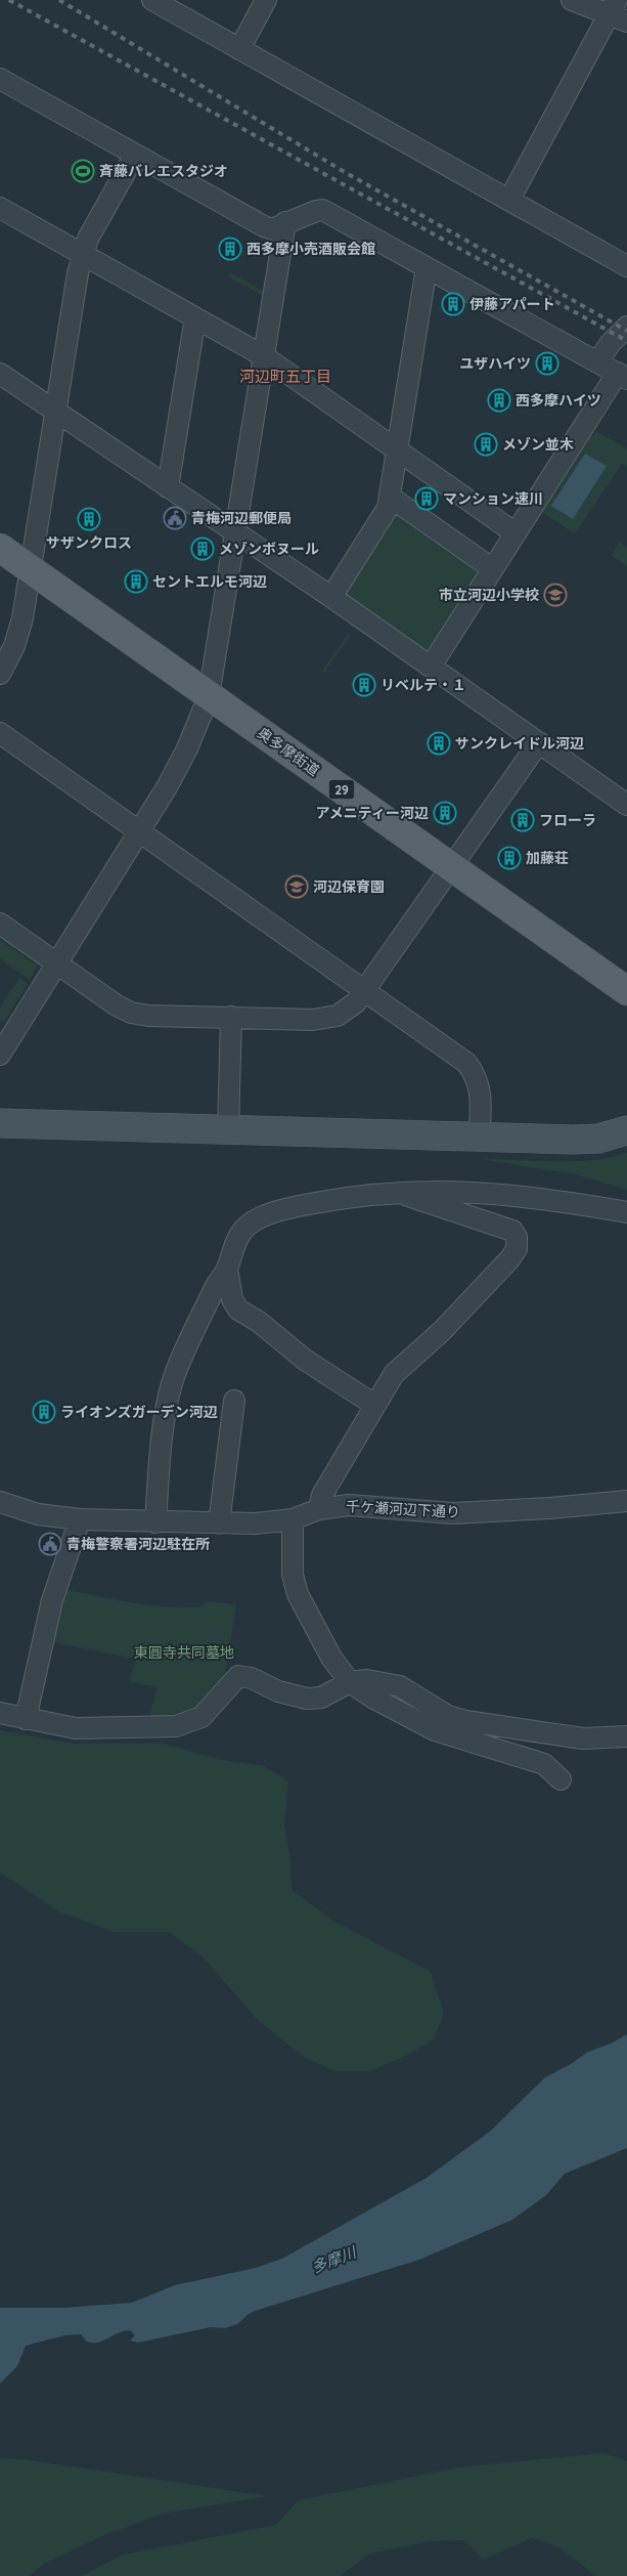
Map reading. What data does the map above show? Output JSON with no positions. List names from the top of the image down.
{
  "streets": {
    "main road": ["奥多摩街道", "29"],
    "street": ["千ケ瀬河辺下通り"]
  },
  "districts": ["河辺町五丁目"],
  "water": ["多摩川"],
  "parks": ["東圓寺共同墓地"],
  "places": {
    "sports": ["斉藤バレエスタジオ"],
    "building": [
      "西多摩小売酒販会館",
      "伊藤アパート",
      "ユザハイツ",
      "西多摩ハイツ",
      "メゾン並木",
      "マンション速川",
      "サザンクロス",
      "メゾンボヌール",
      "セントエルモ河辺",
      "リベルテ・１",
      "サンクレイドル河辺",
      "アメニティー河辺",
      "フローラ",
      "加藤荘",
      "ライオンズガーデン河辺"
    ],
    "public building": ["青梅河辺郵便局", "青梅警察署河辺駐在所"],
    "school or university": ["市立河辺小学校", "河辺保育園"]
  }
}
